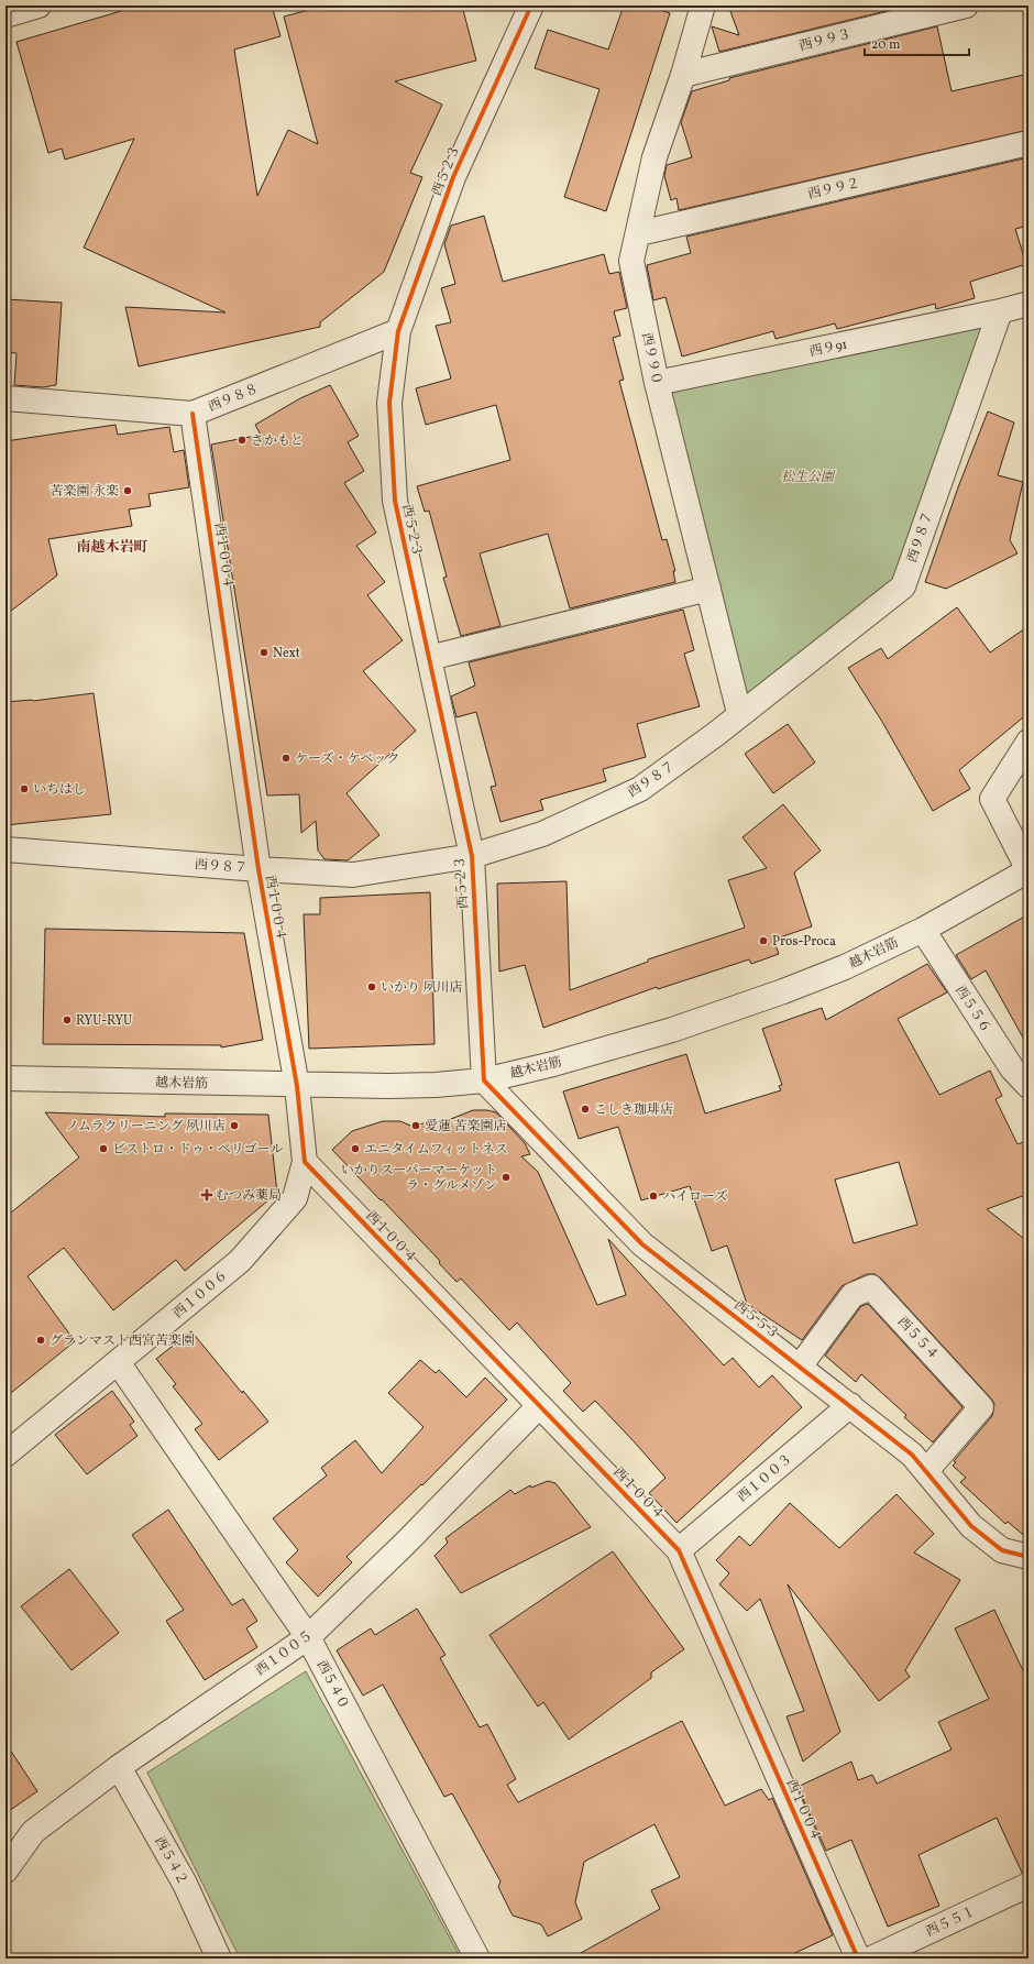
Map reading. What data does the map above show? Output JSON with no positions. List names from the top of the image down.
{
  "streets": {
    "street": [
      "西９９３",
      "西５２３",
      "西９９２",
      "西９91",
      "西９９０",
      "西９８８",
      "西９８７",
      "西１００４",
      "越木岩筋",
      "西５５６",
      "西１００６",
      "西５５３",
      "西５５４",
      "西１００３",
      "西１００５",
      "西５４０",
      "西５４２",
      "西５５１"
    ]
  },
  "crossings": [
    ["西９９３", "西９９０"],
    ["西５２３", "西９８８"],
    ["西５２３", "西９８７"],
    ["西５２３", "越木岩筋"],
    ["西５２３", "西５５３"],
    ["西９９２", "西９９０"],
    ["西９91", "西９９０"],
    ["西９91", "西９８７"],
    ["西９９０", "西９８７"],
    ["西９８８", "西１００４"],
    ["西９８７", "西１００４"],
    ["西１００４", "越木岩筋"],
    ["西１００４", "西１００６"],
    ["西１００４", "西１００３"],
    ["西１００４", "西１００５"],
    ["越木岩筋", "西５５６"],
    ["越木岩筋", "西５５３"],
    ["西１００６", "西５４０"],
    ["西５５３", "西５５４"],
    ["西５５３", "西１００３"],
    ["西１００５", "西５４０"],
    ["西１００５", "西５４２"]
  ],
  "districts": ["南越木岩町"],
  "parks": ["松生公園"],
  "places": {
    "other": [
      "さかもと",
      "苦楽園 永楽",
      "Next",
      "ケーズ・ケベック",
      "いちはし",
      "Pros-Proca",
      "いかり 夙川店",
      "RYU-RYU",
      "こしき珈琲店",
      "ノムラクリーニング 夙川店",
      "愛蓮 苦楽園店",
      "ビストロ・ドゥ・ペリゴール",
      "エニタイムフィットネス",
      "いかりスーパーマーケット ラ・グルメゾン",
      "ハイローズ",
      "グランマスト西宮苦楽園"
    ],
    "health": ["むつみ薬局"]
  },
  "scale_bar": "20 m"
}
